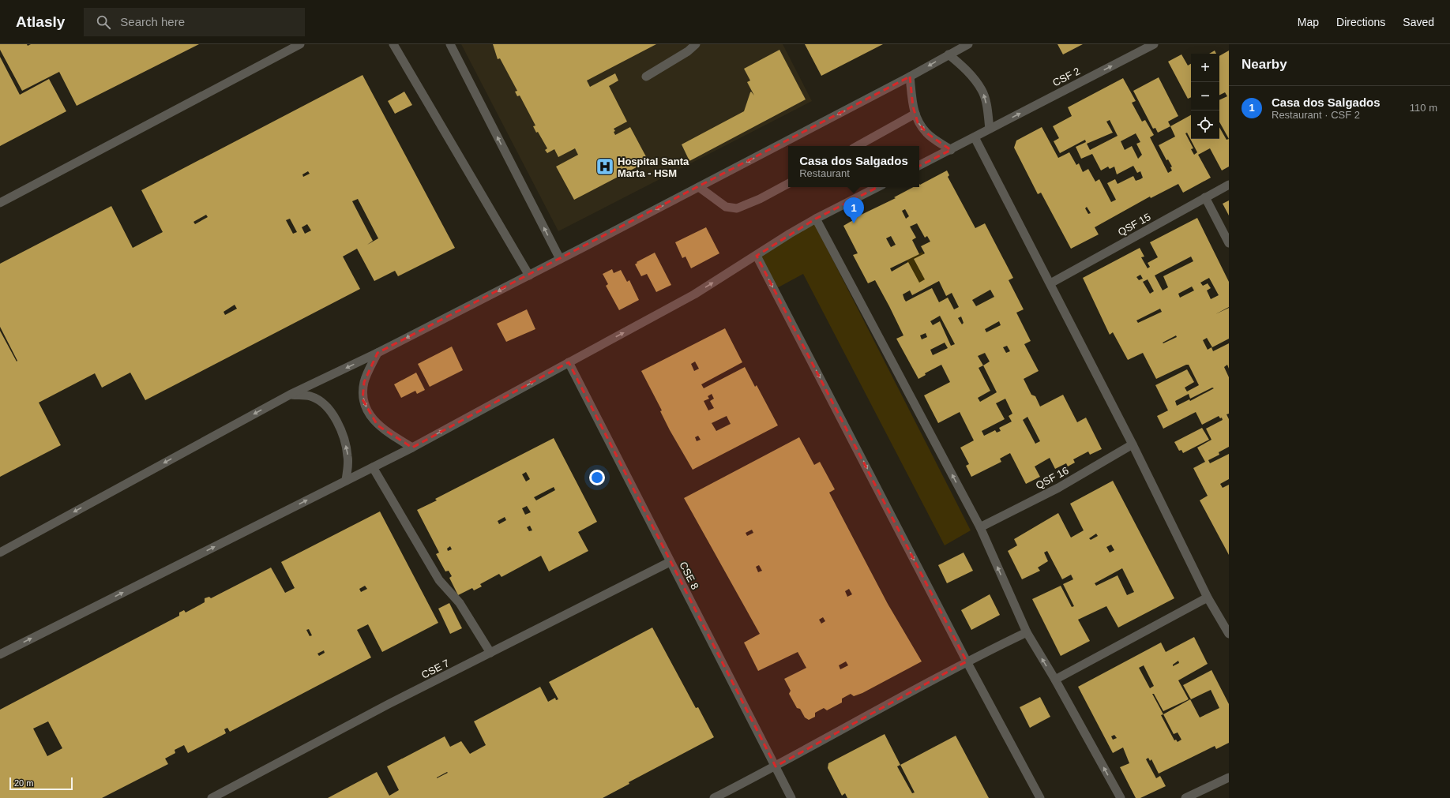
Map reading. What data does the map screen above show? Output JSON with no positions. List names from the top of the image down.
{
  "streets": {
    "street": [
      "CSF 2",
      "QSF 15",
      "QSF 16",
      "CSE 8",
      "CSE 7"
    ]
  },
  "crossings": [
    ["CSE 8", "CSE 7"]
  ],
  "one_way": ["CSF 2"],
  "places": {
    "hospital": ["Hospital Santa Marta - HSM"]
  },
  "scale_bar": "20 m",
  "page": {
    "header": "Atlasly",
    "search": "Search here",
    "nav": ["Map", "Directions", "Saved"],
    "heading": "Nearby",
    "map_buttons": ["+", "−"],
    "list": [
      {
        "mark": "1",
        "name": "Casa dos Salgados",
        "note": "Restaurant · CSF 2",
        "value": "110 m"
      }
    ],
    "popup": ["Casa dos Salgados", "Restaurant"],
    "pins": "1",
    "scale": "20 m"
  }
}
